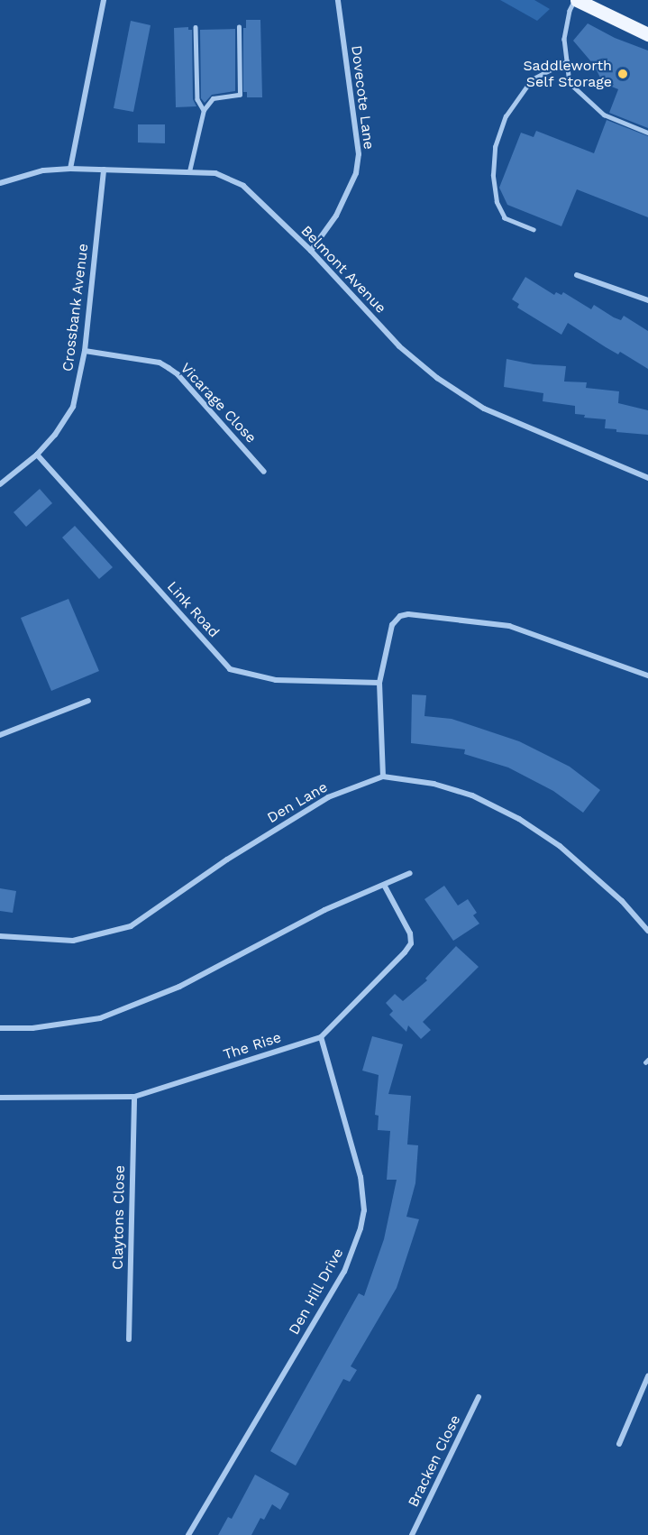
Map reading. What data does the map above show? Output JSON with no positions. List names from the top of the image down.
{
  "streets": {
    "street": [
      "Dovecote Lane",
      "Belmont Avenue",
      "Crossbank Avenue",
      "Vicarage Close",
      "Link Road",
      "Den Lane",
      "The Rise",
      "Claytons Close",
      "Den Hill Drive",
      "Bracken Close"
    ]
  },
  "crossings": [
    ["Dovecote Lane", "Belmont Avenue"],
    ["Belmont Avenue", "Crossbank Avenue"],
    ["Crossbank Avenue", "Vicarage Close"],
    ["Crossbank Avenue", "Link Road"],
    ["The Rise", "Claytons Close"],
    ["The Rise", "Den Hill Drive"]
  ],
  "places": ["Saddleworth Self Storage"]
}
